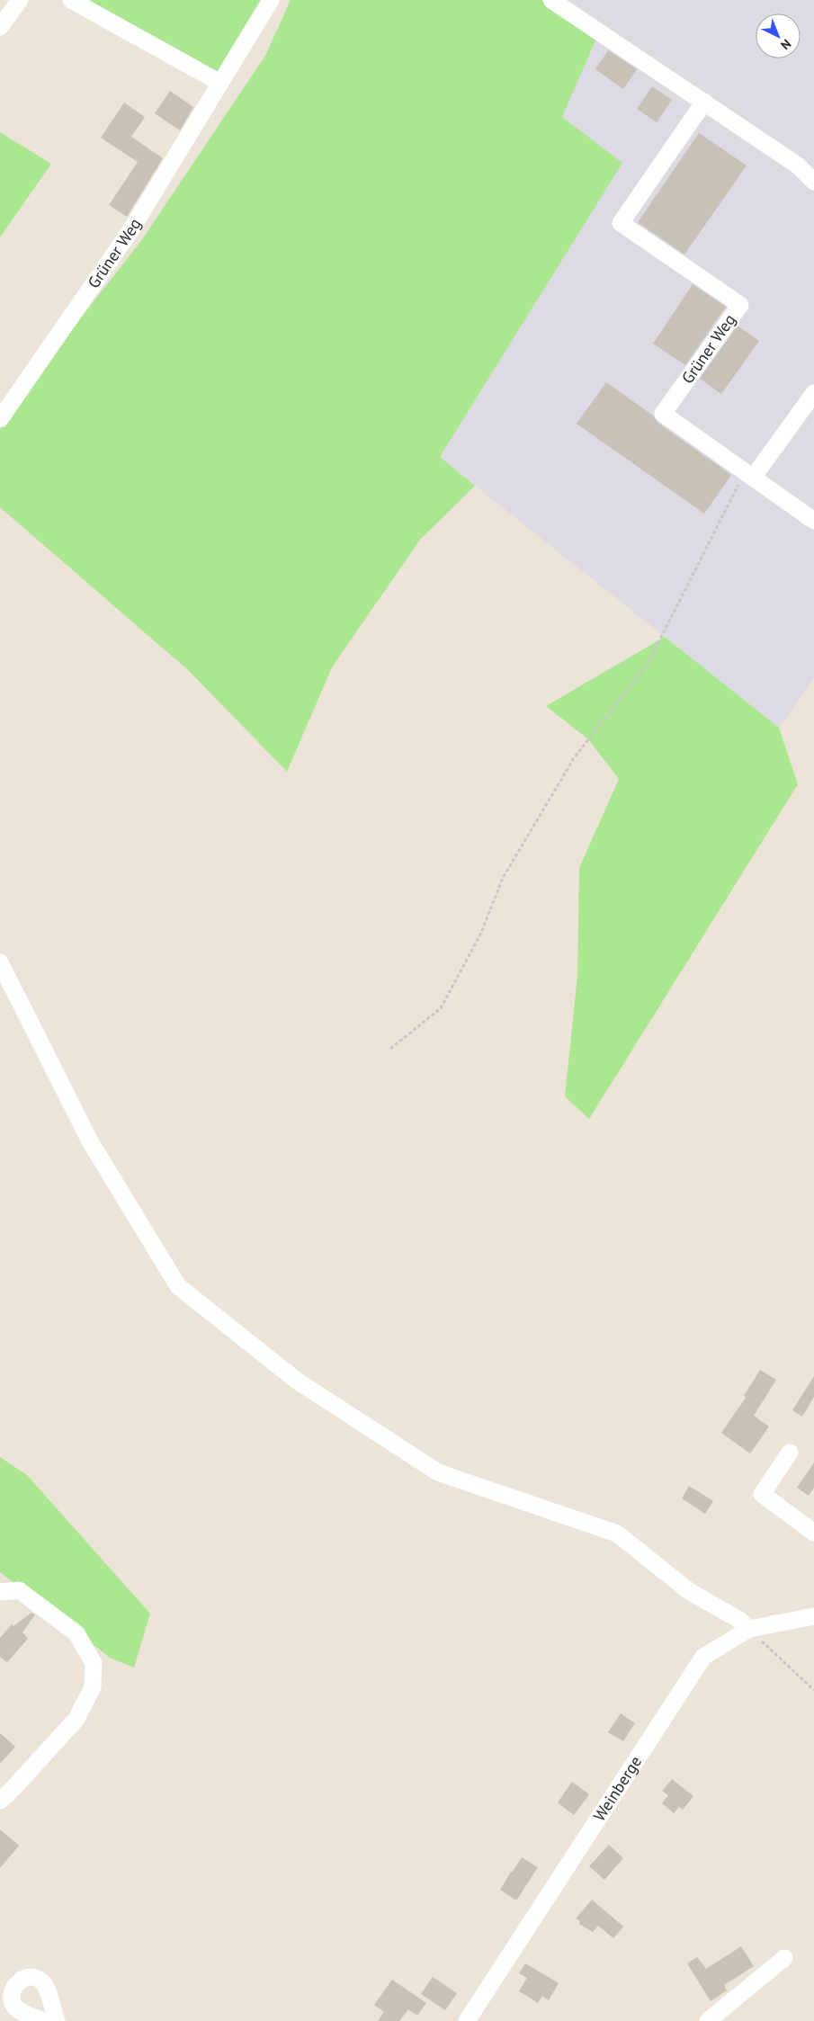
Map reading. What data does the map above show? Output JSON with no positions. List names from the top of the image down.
{
  "streets": {
    "street": ["Grüner Weg", "Weinberge"]
  },
  "north": "bottom right"
}
